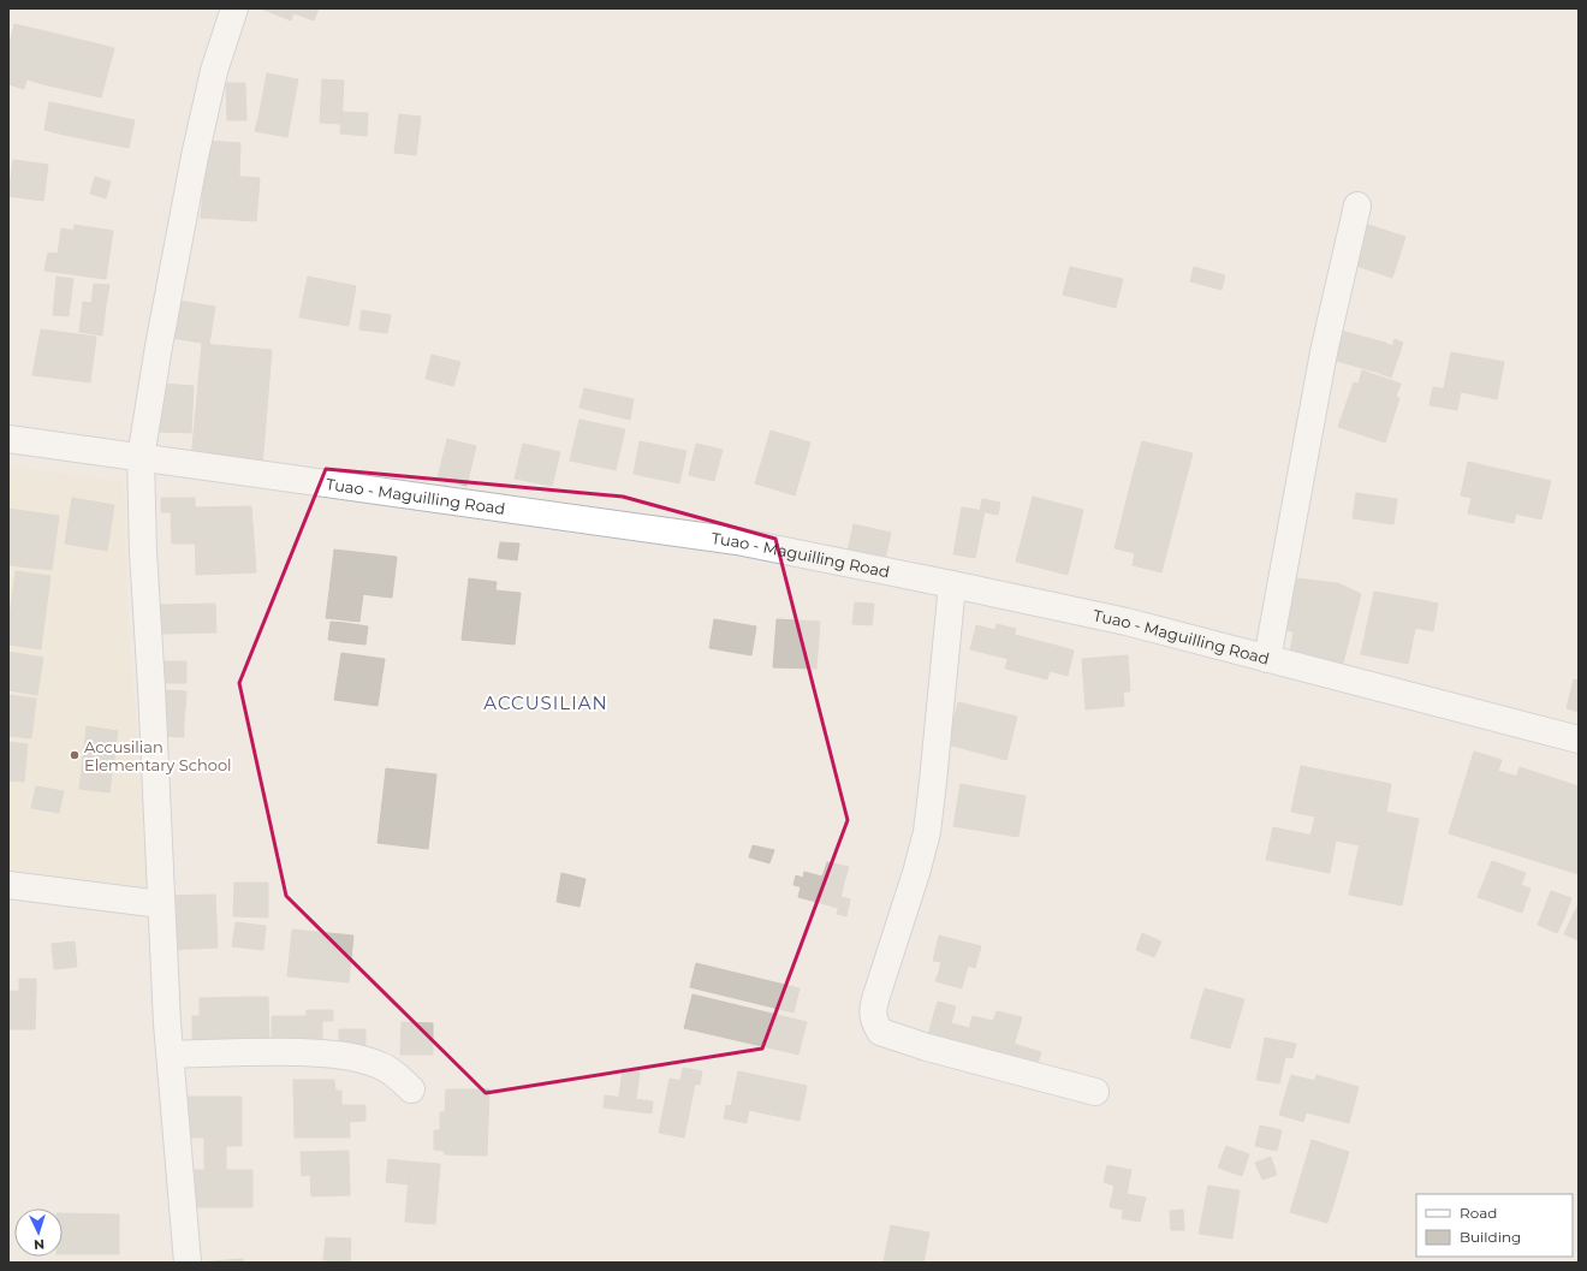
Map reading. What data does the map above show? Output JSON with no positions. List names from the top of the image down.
{
  "streets": {
    "street": ["Tuao - Maguilling Road"]
  },
  "districts": ["ACCUSILIAN"],
  "places": ["Accusilian Elementary School"],
  "legend": ["Road", "Building"],
  "north": "bottom"
}
